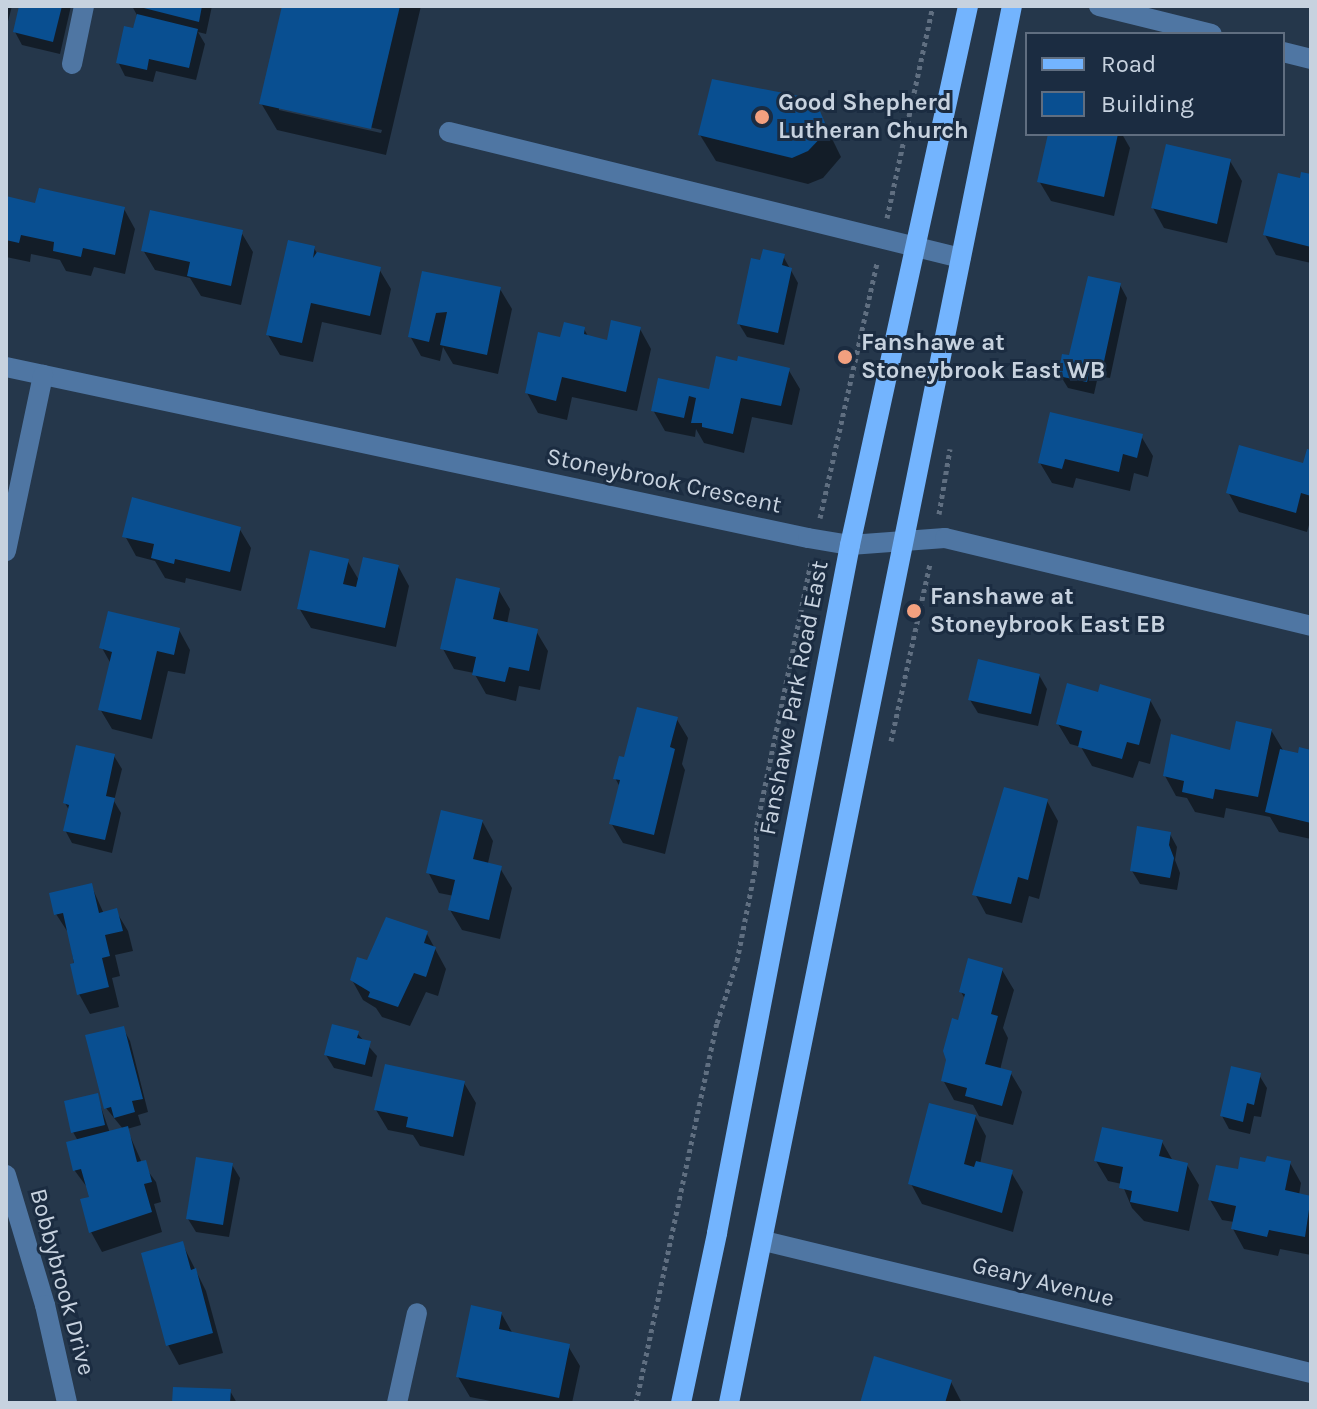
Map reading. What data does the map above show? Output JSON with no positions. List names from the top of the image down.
{
  "streets": {
    "main road": ["Fanshawe Park Road East"],
    "street": ["Stoneybrook Crescent", "Bobbybrook Drive", "Geary Avenue"]
  },
  "crossings": [
    ["Stoneybrook Crescent", "Fanshawe Park Road East"]
  ],
  "places": ["Good Shepherd Lutheran Church", "Fanshawe at Stoneybrook East WB", "Fanshawe at Stoneybrook East EB"],
  "legend": ["Road", "Building"]
}
